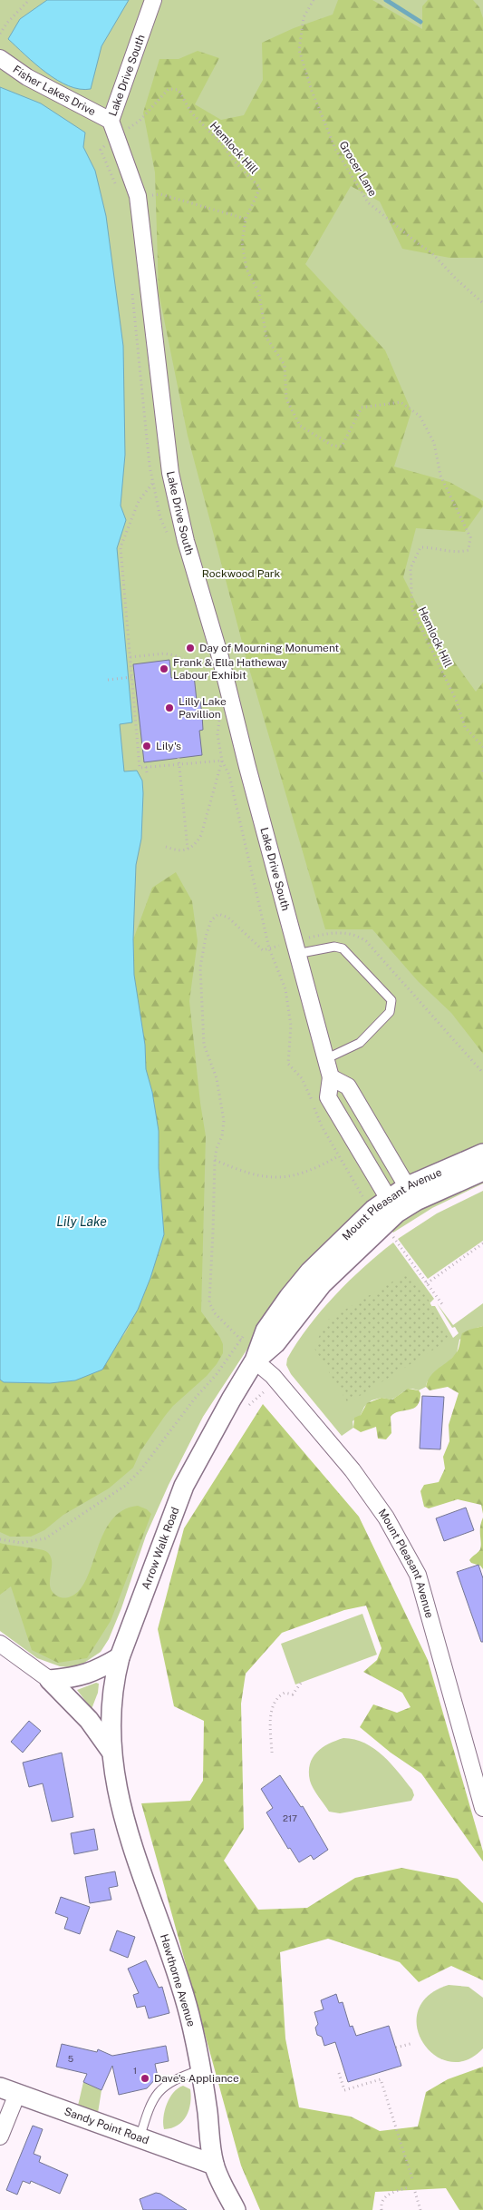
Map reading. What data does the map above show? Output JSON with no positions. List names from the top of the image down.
{
  "streets": {
    "street": [
      "Lake Drive South",
      "Fisher Lakes Drive",
      "Mount Pleasant Avenue",
      "Arrow Walk Road",
      "Hawthorne Avenue",
      "Sandy Point Road"
    ],
    "path": ["Hemlock Hill", "Grocer Lane"]
  },
  "crossings": [
    ["Lake Drive South", "Fisher Lakes Drive"],
    ["Lake Drive South", "Hemlock Hill"],
    ["Lake Drive South", "Mount Pleasant Avenue"],
    ["Mount Pleasant Avenue", "Arrow Walk Road"],
    ["Arrow Walk Road", "Hawthorne Avenue"],
    ["Hawthorne Avenue", "Sandy Point Road"]
  ],
  "water": ["Lily Lake"],
  "parks": ["Rockwood Park"],
  "places": [
    "Day of Mourning Monument",
    "Frank & Ella Hatheway Labour Exhibit",
    "Lilly Lake Pavillion",
    "Lily's",
    "Dave's Appliance"
  ],
  "house_numbers": ["217", "5", "1"]
}
